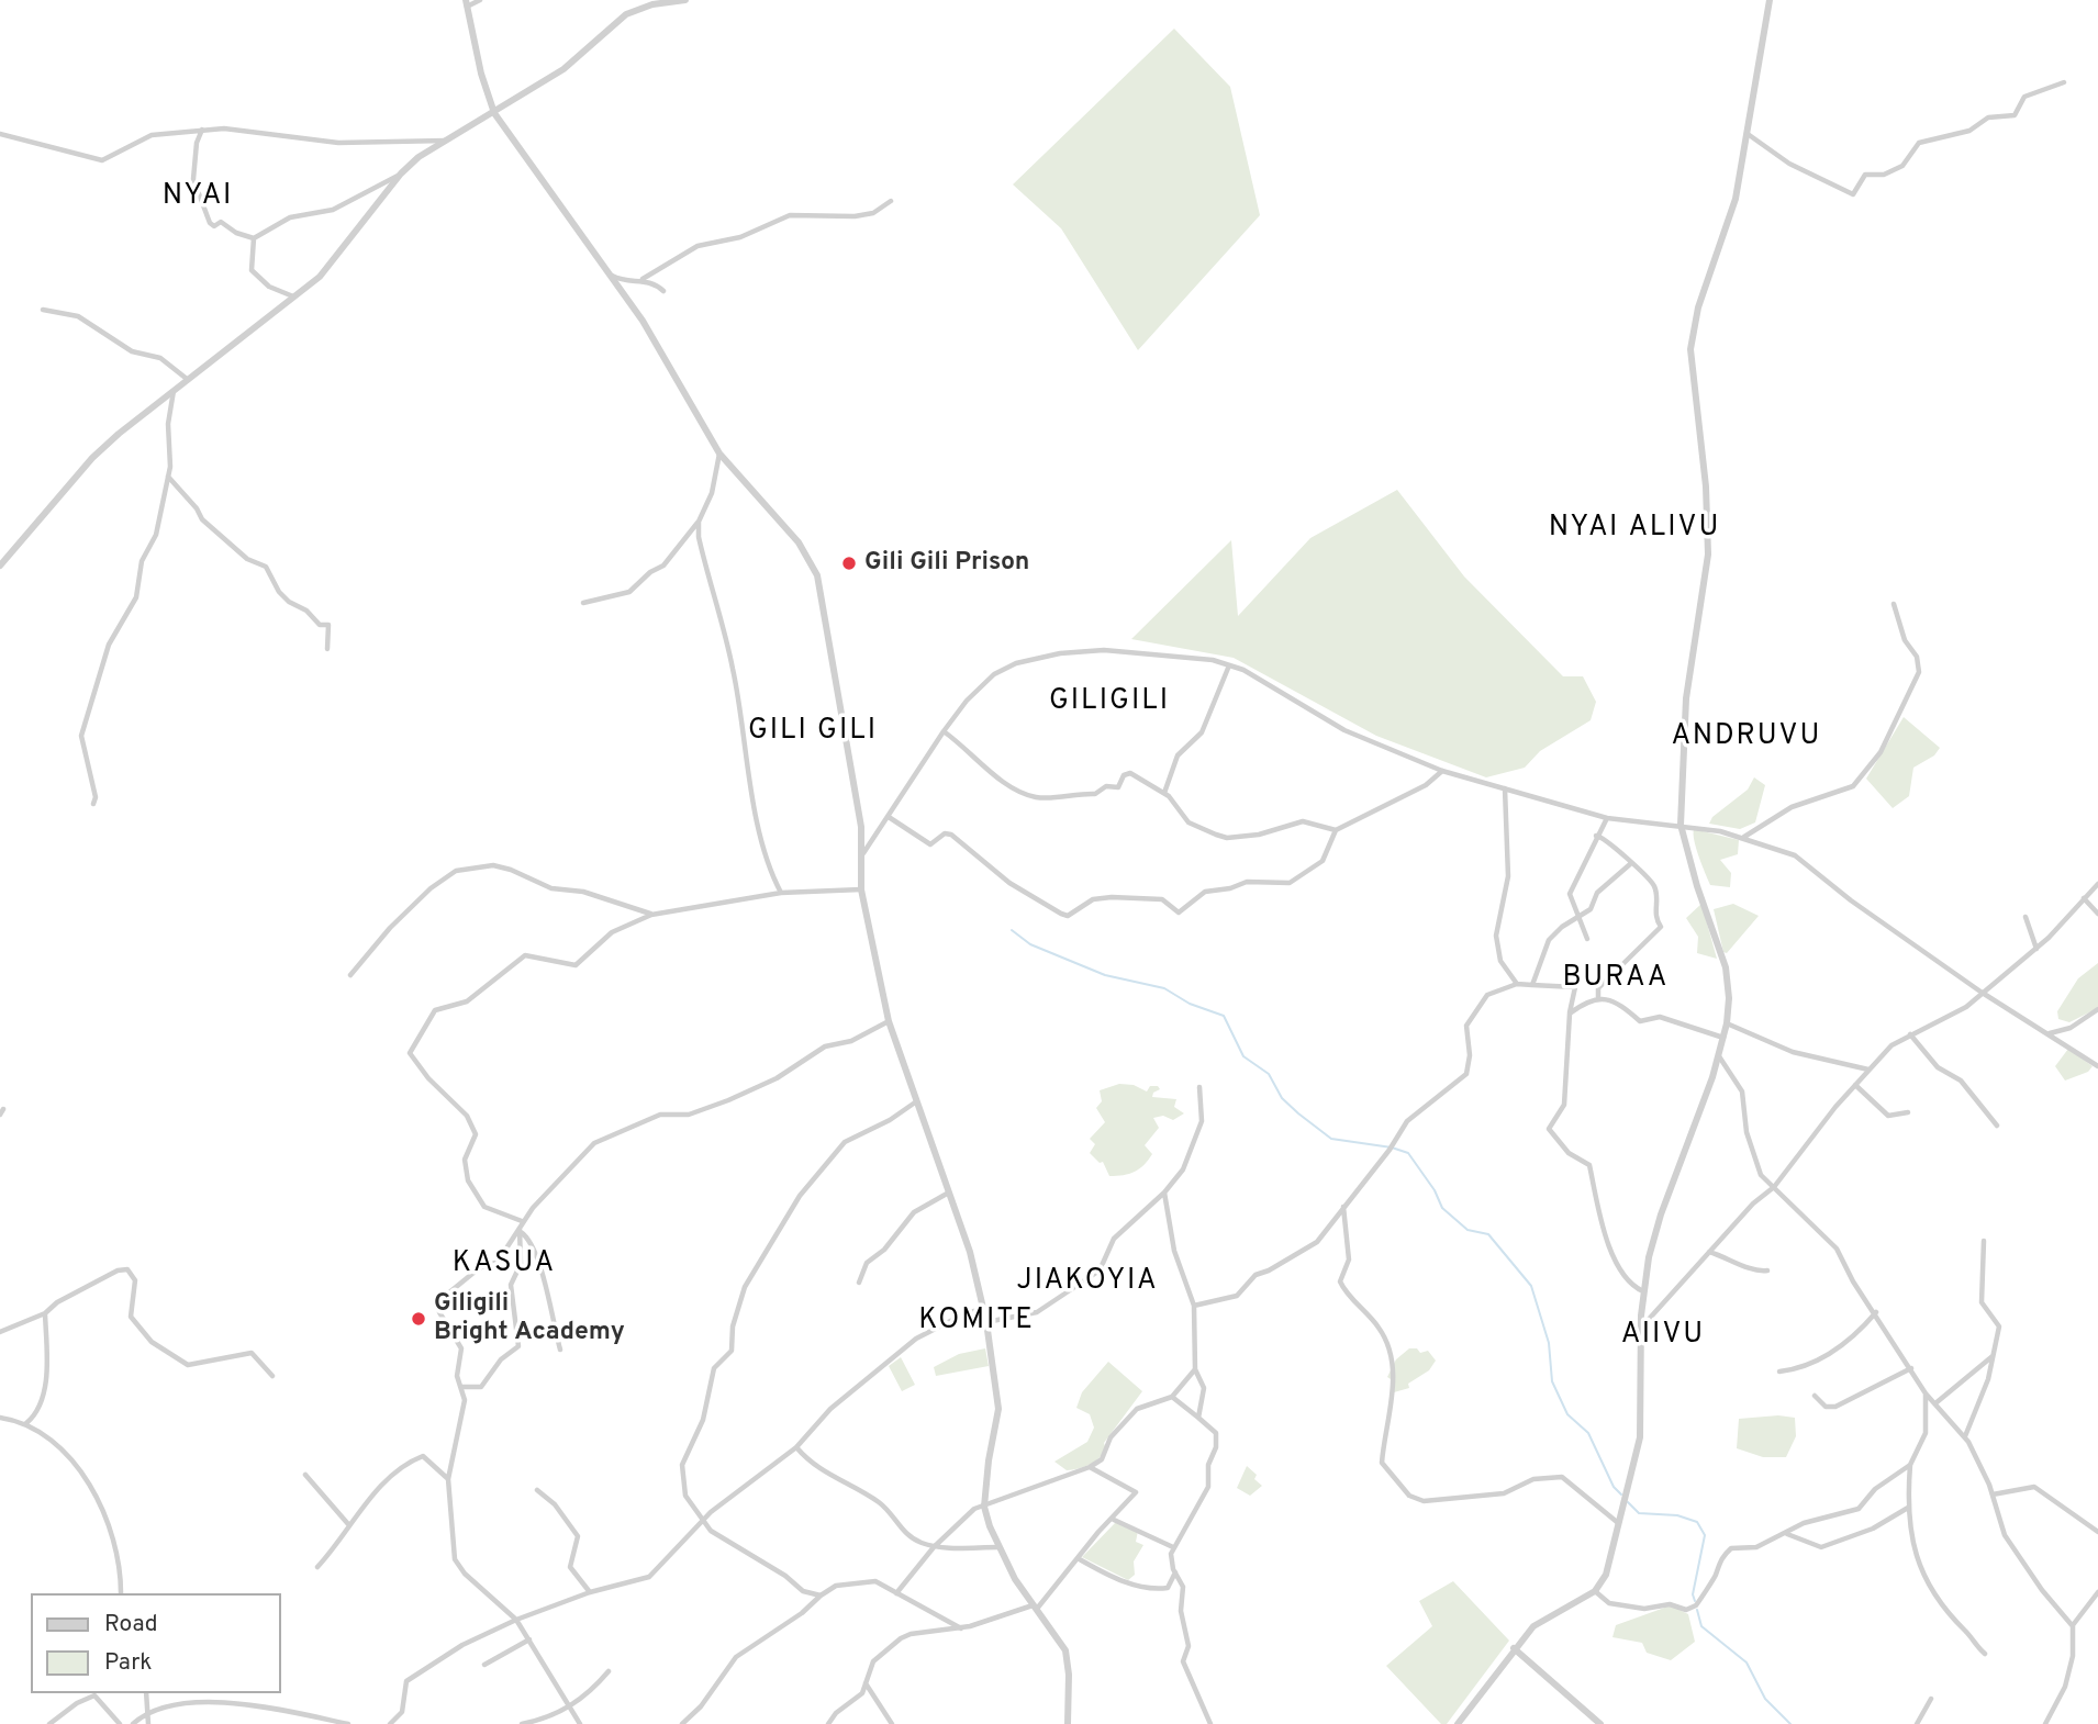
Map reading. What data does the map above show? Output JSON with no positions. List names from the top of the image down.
{
  "districts": [
    "NYAI",
    "NYAI ALIVU",
    "GILIGILI",
    "GILI GILI",
    "ANDRUVU",
    "BURAA",
    "KASUA",
    "JIAKOYIA",
    "KOMITE",
    "AIIVU"
  ],
  "places": ["Gili Gili Prison", "Giligili Bright Academy"],
  "legend": ["Road", "Park"]
}
